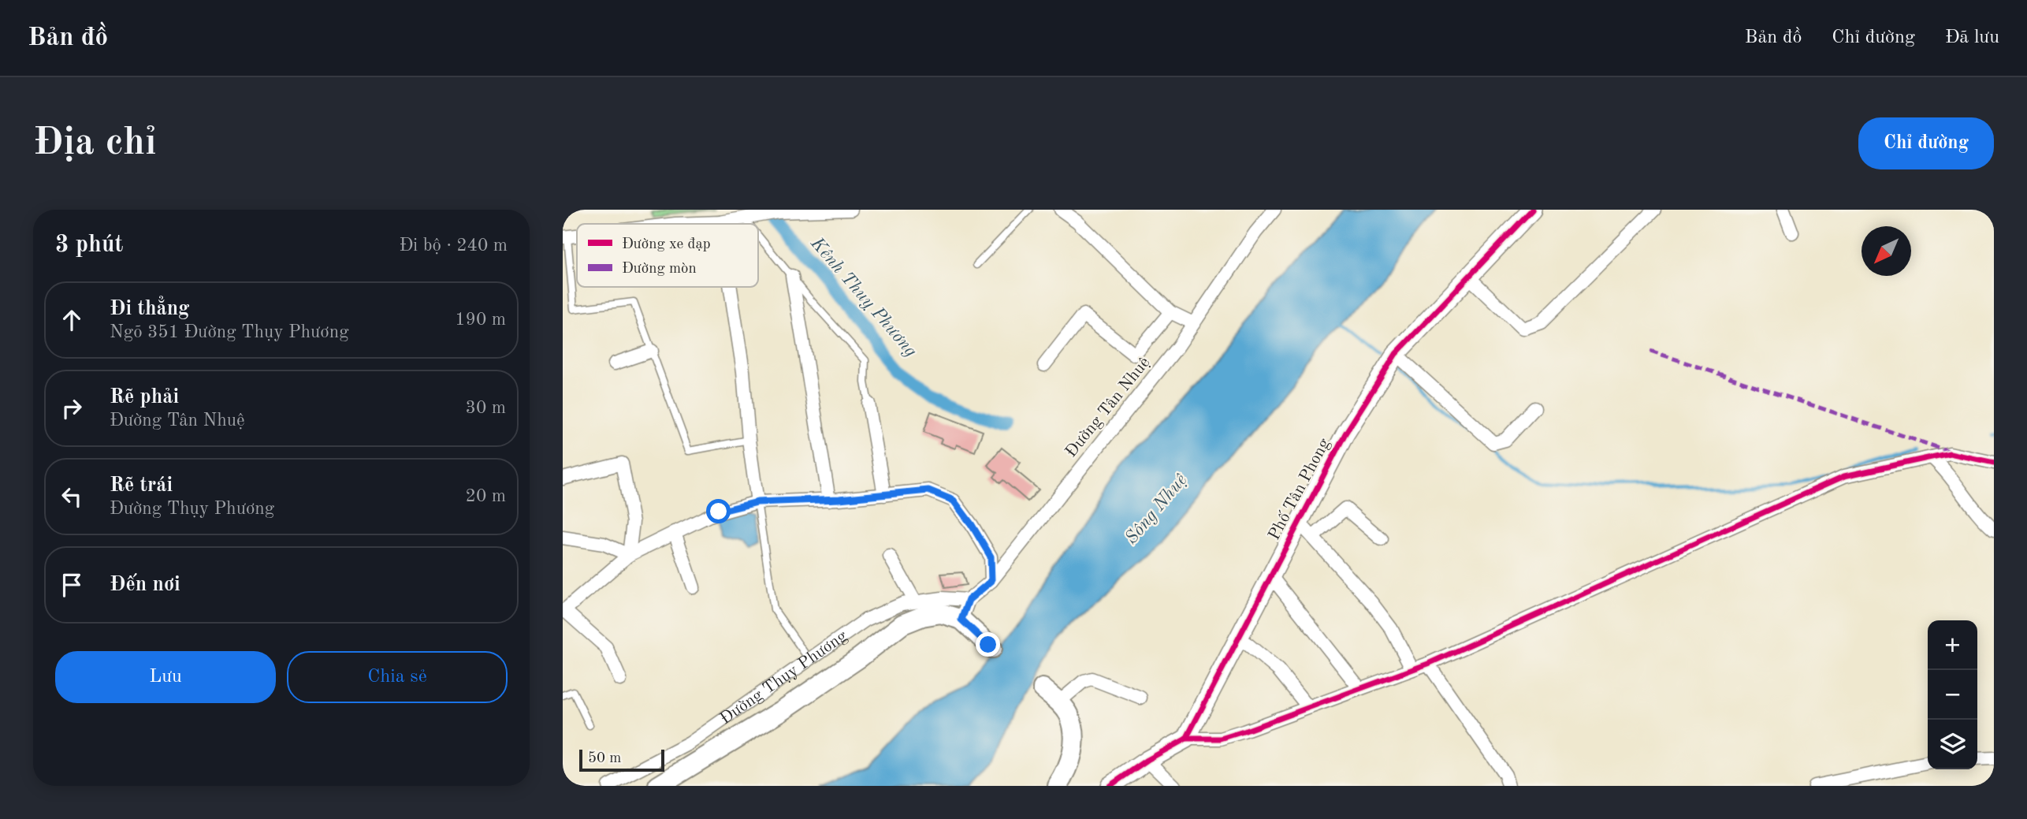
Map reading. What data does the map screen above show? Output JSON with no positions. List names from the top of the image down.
{
  "streets": {
    "main road": ["Đường Thụy Phương"],
    "street": ["Đường Tân Nhuệ", "Phố Tân Phong"]
  },
  "crossings": [
    ["Đường Tân Nhuệ", "Đường Thụy Phương"]
  ],
  "water": ["Kênh Thuỵ Phương", "Sông Nhuệ"],
  "legend": ["Đường xe đạp", "Đường mòn"],
  "scale_bar": "50 m",
  "north": "bottom left",
  "page": {
    "header": "Bản đồ",
    "nav": ["Bản đồ", "Chỉ đường", "Đã lưu"],
    "buttons": [
      "Chỉ đường",
      ["Lưu", "Chia sẻ"]
    ],
    "title": "Địa chỉ",
    "heading": ["3 phút", "Đi bộ · 240 m"],
    "list": [
      ["Đi thẳng", "Ngõ 351 Đường Thụy Phương", "190 m"],
      ["Rẽ phải", "Đường Tân Nhuệ", "30 m"],
      ["Rẽ trái", "Đường Thụy Phương", "20 m"],
      "Đến nơi"
    ],
    "map_buttons": ["+", "−"],
    "scale": "50 m"
  }
}
